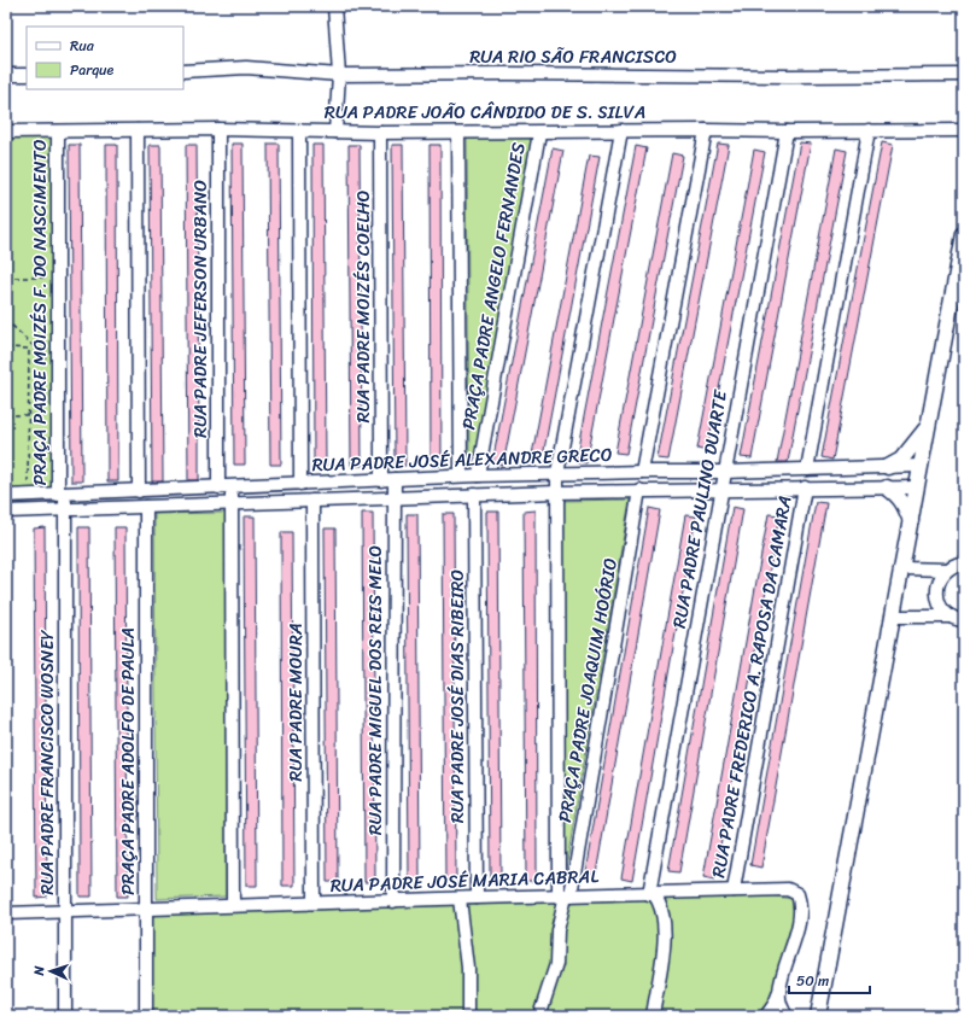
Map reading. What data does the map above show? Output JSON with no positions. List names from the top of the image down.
{
  "streets": {
    "street": [
      "RUA RIO SÃO FRANCISCO",
      "RUA PADRE JOÃO CÂNDIDO DE S. SILVA",
      "PRAÇA PADRE ANGELO FERNANDES",
      "RUA PADRE MOIZÉS COELHO",
      "RUA PADRE JEFERSON URBANO",
      "PRAÇA PADRE MOIZÉS F. DO NASCIMENTO",
      "RUA PADRE JOSÉ ALEXANDRE GRECO",
      "RUA PADRE PAULINO DUARTE",
      "RUA PADRE FREDERICO A. RAPOSA DA CAMARA",
      "RUA PADRE MIGUEL DOS REIS MELO",
      "PRAÇA PADRE JOAQUIM HOÓRIO",
      "RUA PADRE JOSÉ DIAS RIBEIRO",
      "RUA PADRE MOURA",
      "PRAÇA PADRE ADOLFO DE PAULA",
      "RUA PADRE FRANCISCO WOSNEY",
      "RUA PADRE JOSÉ MARIA CABRAL"
    ]
  },
  "crossings": [
    ["RUA PADRE JOÃO CÂNDIDO DE S. SILVA", "PRAÇA PADRE ANGELO FERNANDES"],
    ["RUA PADRE JOÃO CÂNDIDO DE S. SILVA", "RUA PADRE MOIZÉS COELHO"],
    ["RUA PADRE JOÃO CÂNDIDO DE S. SILVA", "RUA PADRE JEFERSON URBANO"],
    ["RUA PADRE JOÃO CÂNDIDO DE S. SILVA", "PRAÇA PADRE MOIZÉS F. DO NASCIMENTO"],
    ["RUA PADRE JOÃO CÂNDIDO DE S. SILVA", "RUA PADRE PAULINO DUARTE"],
    ["RUA PADRE JOÃO CÂNDIDO DE S. SILVA", "PRAÇA PADRE JOAQUIM HOÓRIO"],
    ["PRAÇA PADRE ANGELO FERNANDES", "RUA PADRE JOSÉ ALEXANDRE GRECO"],
    ["RUA PADRE MOIZÉS COELHO", "RUA PADRE JOSÉ ALEXANDRE GRECO"],
    ["RUA PADRE JEFERSON URBANO", "RUA PADRE JOSÉ ALEXANDRE GRECO"],
    ["PRAÇA PADRE MOIZÉS F. DO NASCIMENTO", "RUA PADRE JOSÉ ALEXANDRE GRECO"],
    ["PRAÇA PADRE MOIZÉS F. DO NASCIMENTO", "RUA PADRE FRANCISCO WOSNEY"],
    ["RUA PADRE JOSÉ ALEXANDRE GRECO", "RUA PADRE PAULINO DUARTE"],
    ["RUA PADRE JOSÉ ALEXANDRE GRECO", "RUA PADRE FREDERICO A. RAPOSA DA CAMARA"],
    ["RUA PADRE JOSÉ ALEXANDRE GRECO", "RUA PADRE MIGUEL DOS REIS MELO"],
    ["RUA PADRE JOSÉ ALEXANDRE GRECO", "PRAÇA PADRE JOAQUIM HOÓRIO"],
    ["RUA PADRE JOSÉ ALEXANDRE GRECO", "RUA PADRE JOSÉ DIAS RIBEIRO"],
    ["RUA PADRE JOSÉ ALEXANDRE GRECO", "RUA PADRE MOURA"],
    ["RUA PADRE JOSÉ ALEXANDRE GRECO", "PRAÇA PADRE ADOLFO DE PAULA"],
    ["RUA PADRE JOSÉ ALEXANDRE GRECO", "RUA PADRE FRANCISCO WOSNEY"],
    ["RUA PADRE PAULINO DUARTE", "RUA PADRE JOSÉ MARIA CABRAL"],
    ["RUA PADRE FREDERICO A. RAPOSA DA CAMARA", "RUA PADRE JOSÉ MARIA CABRAL"],
    ["RUA PADRE MIGUEL DOS REIS MELO", "RUA PADRE JOSÉ MARIA CABRAL"],
    ["PRAÇA PADRE JOAQUIM HOÓRIO", "RUA PADRE JOSÉ MARIA CABRAL"],
    ["RUA PADRE JOSÉ DIAS RIBEIRO", "RUA PADRE JOSÉ MARIA CABRAL"],
    ["RUA PADRE MOURA", "RUA PADRE JOSÉ MARIA CABRAL"],
    ["PRAÇA PADRE ADOLFO DE PAULA", "RUA PADRE JOSÉ MARIA CABRAL"],
    ["RUA PADRE FRANCISCO WOSNEY", "RUA PADRE JOSÉ MARIA CABRAL"]
  ],
  "legend": ["Rua", "Parque"],
  "scale_bar": "50 m",
  "north": "left"
}
